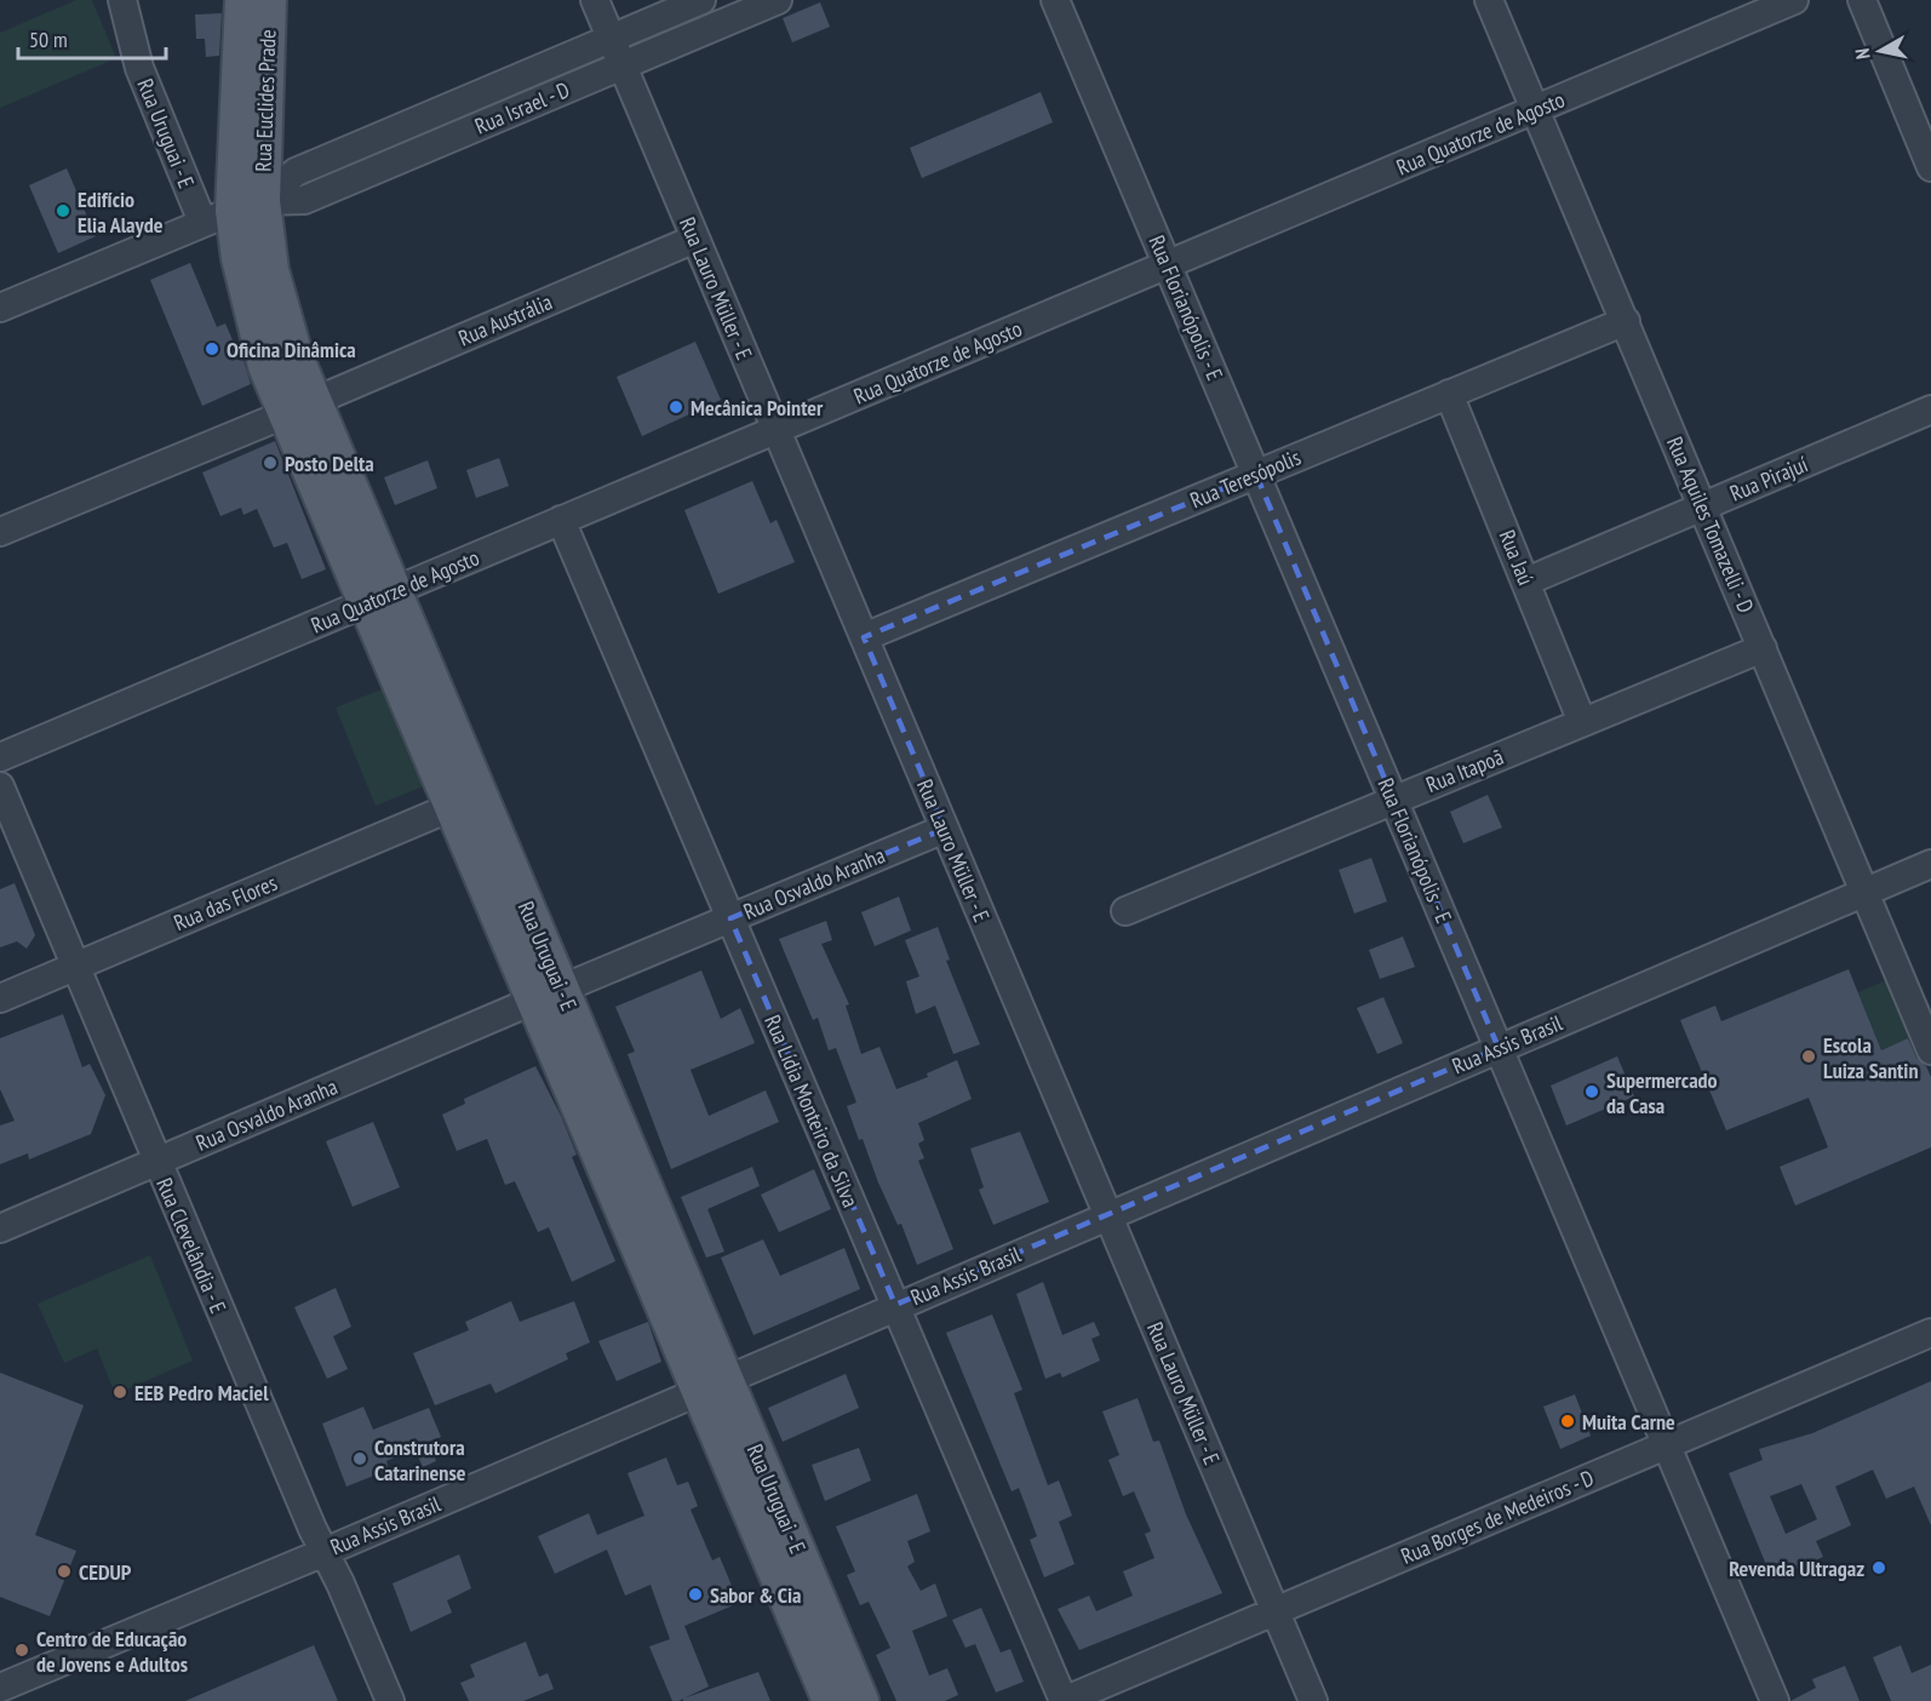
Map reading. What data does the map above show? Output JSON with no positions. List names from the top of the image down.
{
  "streets": {
    "main road": ["Rua Euclides Prade", "Rua Uruguai - E"],
    "street": [
      "Rua Israel - D",
      "Rua Quatorze de Agosto",
      "Rua Lauro Müller - E",
      "Rua Florianópolis - E",
      "Rua Austrália",
      "Rua Teresópolis",
      "Rua Pirajuí",
      "Rua Aquiles Tomazelli - D",
      "Rua Jaú",
      "Rua Itapoã",
      "Rua Osvaldo Aranha",
      "Rua das Flores",
      "Rua Assis Brasil",
      "Rua Lídia Monteiro da Silva",
      "Rua Clevelândia - E",
      "Rua Borges de Medeiros - D"
    ]
  },
  "crossings": [
    ["Rua Euclides Prade", "Rua Israel - D"],
    ["Rua Euclides Prade", "Rua Uruguai - E"],
    ["Rua Israel - D", "Rua Uruguai - E"],
    ["Rua Israel - D", "Rua Lauro Müller - E"],
    ["Rua Uruguai - E", "Rua Quatorze de Agosto"],
    ["Rua Uruguai - E", "Rua Austrália"],
    ["Rua Uruguai - E", "Rua Osvaldo Aranha"],
    ["Rua Uruguai - E", "Rua das Flores"],
    ["Rua Uruguai - E", "Rua Assis Brasil"],
    ["Rua Quatorze de Agosto", "Rua Lauro Müller - E"],
    ["Rua Quatorze de Agosto", "Rua Florianópolis - E"],
    ["Rua Quatorze de Agosto", "Rua Aquiles Tomazelli - D"],
    ["Rua Quatorze de Agosto", "Rua Lídia Monteiro da Silva"],
    ["Rua Lauro Müller - E", "Rua Austrália"],
    ["Rua Lauro Müller - E", "Rua Teresópolis"],
    ["Rua Lauro Müller - E", "Rua Osvaldo Aranha"],
    ["Rua Lauro Müller - E", "Rua Assis Brasil"],
    ["Rua Lauro Müller - E", "Rua Borges de Medeiros - D"],
    ["Rua Florianópolis - E", "Rua Teresópolis"],
    ["Rua Florianópolis - E", "Rua Itapoã"],
    ["Rua Florianópolis - E", "Rua Assis Brasil"],
    ["Rua Florianópolis - E", "Rua Borges de Medeiros - D"],
    ["Rua Teresópolis", "Rua Aquiles Tomazelli - D"],
    ["Rua Teresópolis", "Rua Jaú"],
    ["Rua Pirajuí", "Rua Aquiles Tomazelli - D"],
    ["Rua Pirajuí", "Rua Jaú"],
    ["Rua Aquiles Tomazelli - D", "Rua Itapoã"],
    ["Rua Aquiles Tomazelli - D", "Rua Assis Brasil"],
    ["Rua Jaú", "Rua Itapoã"],
    ["Rua Osvaldo Aranha", "Rua Lídia Monteiro da Silva"],
    ["Rua Osvaldo Aranha", "Rua Clevelândia - E"],
    ["Rua das Flores", "Rua Clevelândia - E"],
    ["Rua Assis Brasil", "Rua Lídia Monteiro da Silva"],
    ["Rua Assis Brasil", "Rua Clevelândia - E"],
    ["Rua Lídia Monteiro da Silva", "Rua Borges de Medeiros - D"]
  ],
  "places": [
    "Edifício Elia Alayde",
    "Oficina Dinâmica",
    "Mecânica Pointer",
    "Posto Delta",
    "Escola Luiza Santin",
    "Supermercado da Casa",
    "EEB Pedro Maciel",
    "Muita Carne",
    "Construtora Catarinense",
    "Revenda Ultragaz",
    "CEDUP",
    "Sabor & Cia",
    "Centro de Educação de Jovens e Adultos"
  ],
  "scale_bar": "50 m",
  "north": "left"
}
